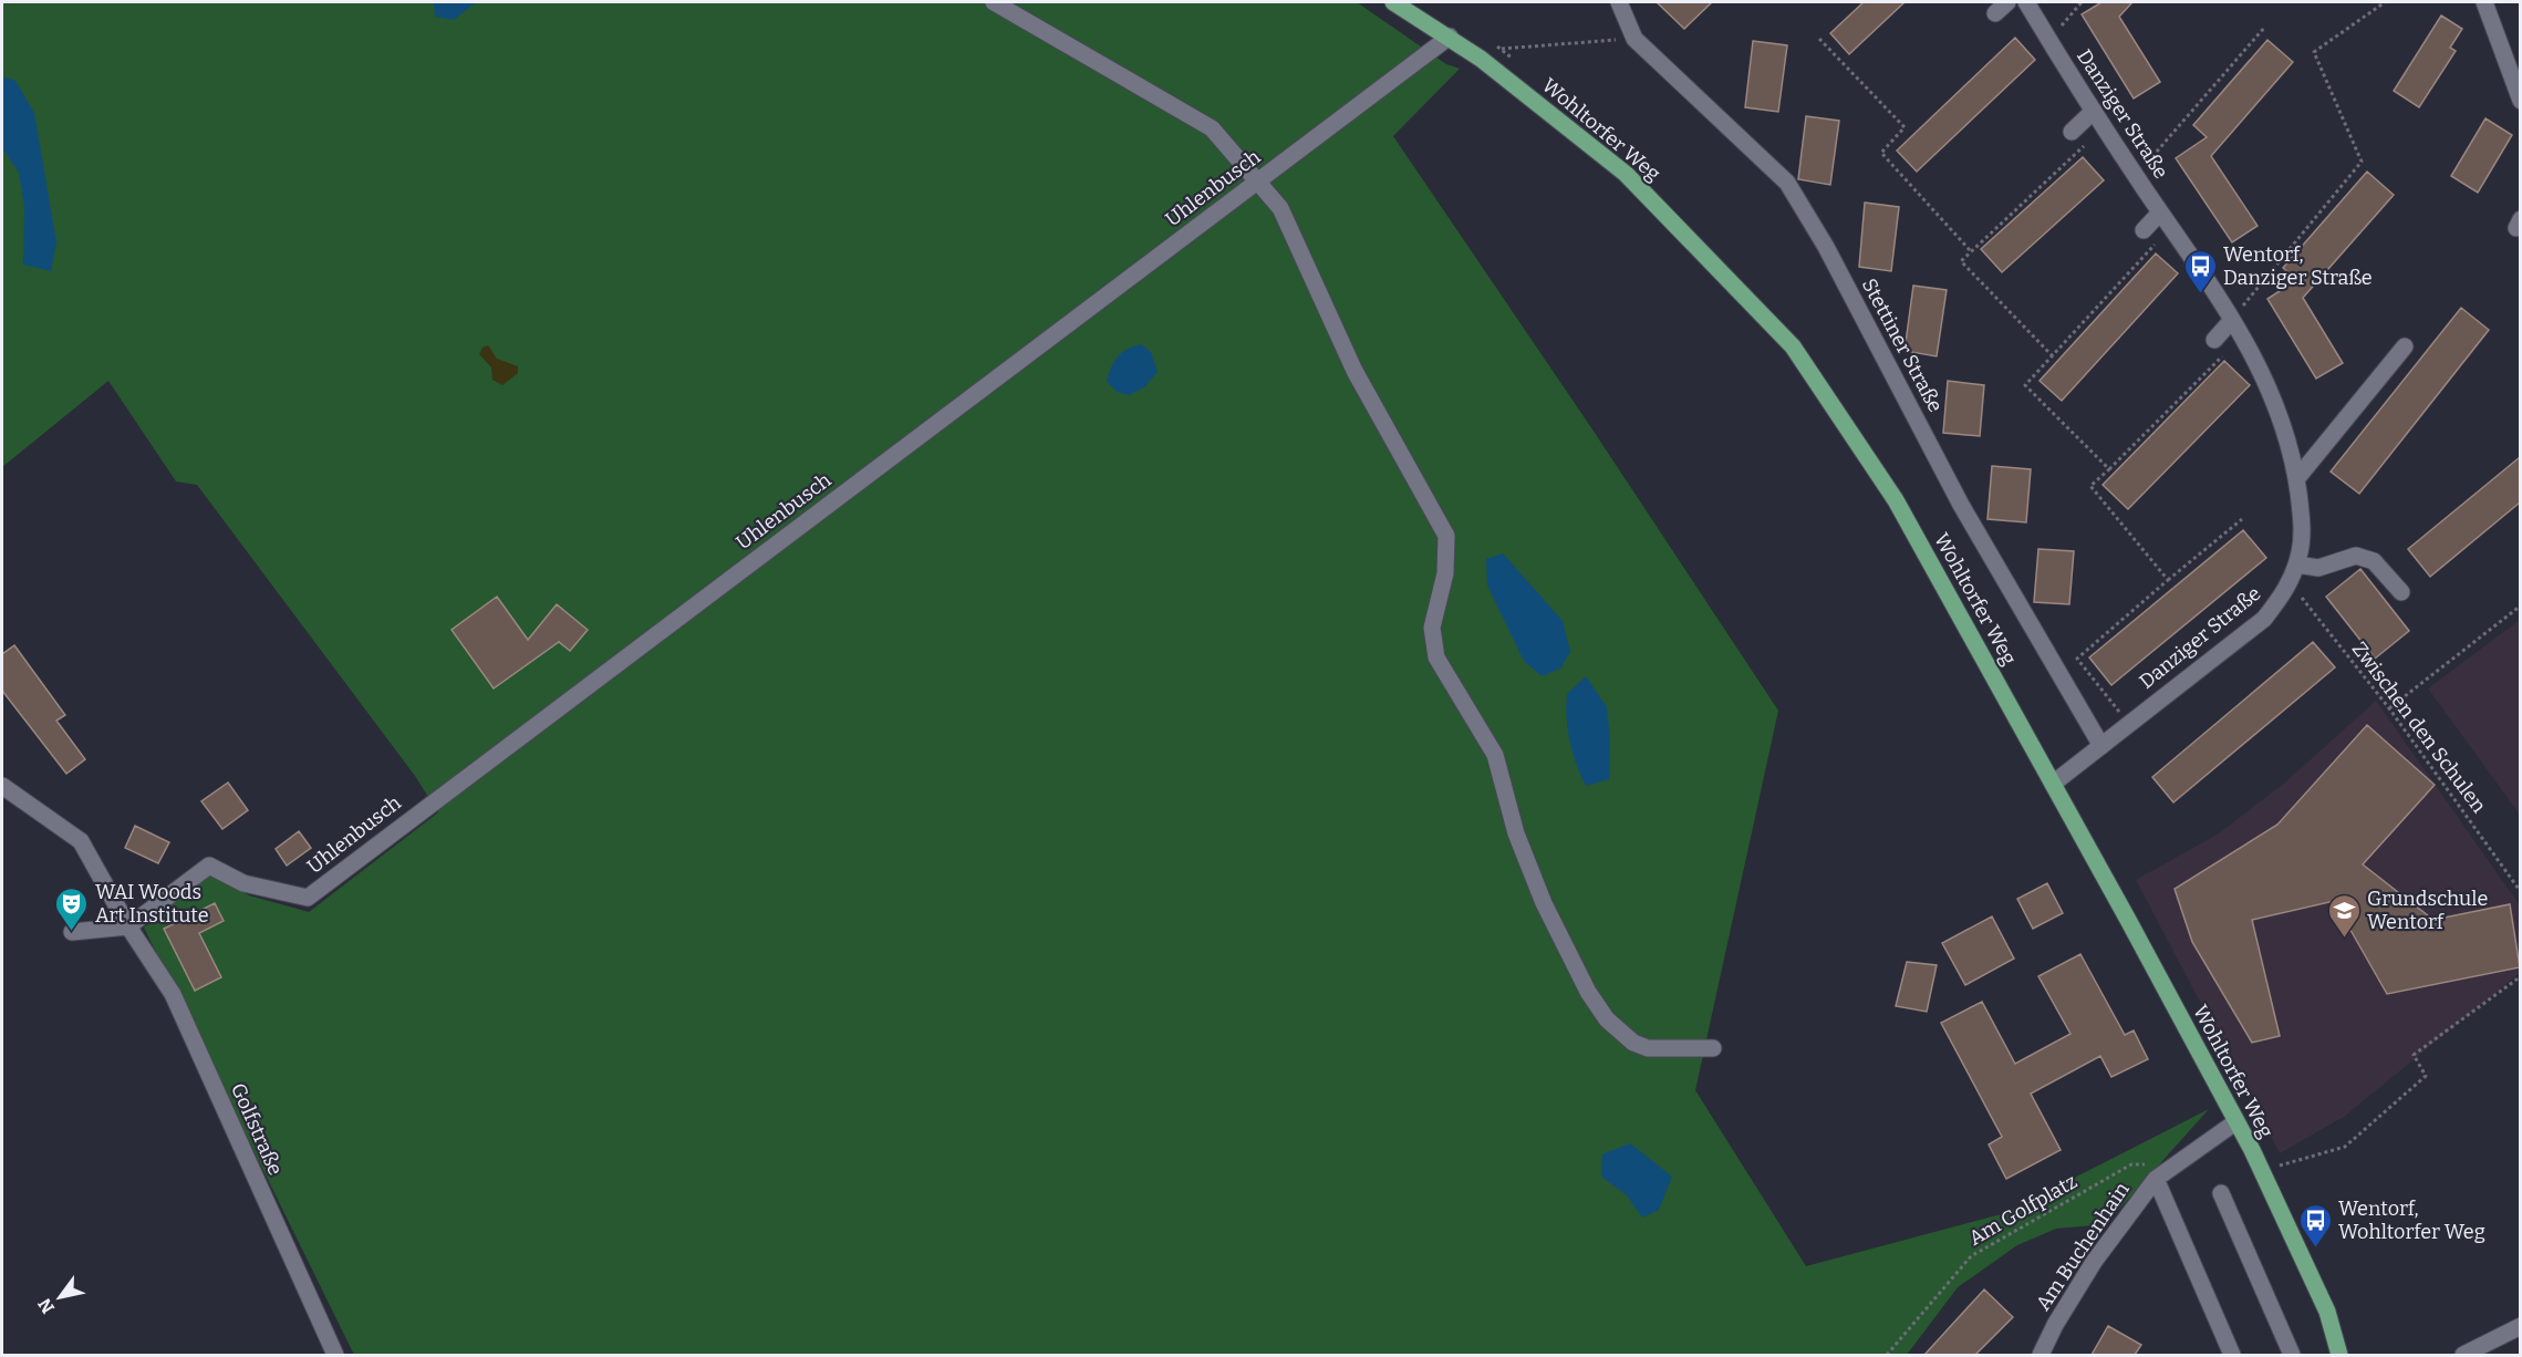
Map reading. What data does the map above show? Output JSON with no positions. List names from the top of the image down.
{
  "streets": {
    "main road": ["Wohltorfer Weg"],
    "street": [
      "Danziger Straße",
      "Uhlenbusch",
      "Stettiner Straße",
      "Golfstraße",
      "Am Buchenhain"
    ],
    "path": ["Zwischen den Schulen", "Am Golfplatz"]
  },
  "crossings": [
    ["Danziger Straße", "Wohltorfer Weg"],
    ["Danziger Straße", "Stettiner Straße"],
    ["Danziger Straße", "Zwischen den Schulen"],
    ["Wohltorfer Weg", "Uhlenbusch"],
    ["Wohltorfer Weg", "Am Buchenhain"],
    ["Uhlenbusch", "Golfstraße"],
    ["Am Golfplatz", "Am Buchenhain"]
  ],
  "places": {
    "bus stop": ["Wentorf, Danziger Straße", "Wentorf, Wohltorfer Weg"],
    "theatre": ["WAI Woods Art Institute"],
    "school or university": ["Grundschule Wentorf"]
  },
  "north": "bottom left"
}
